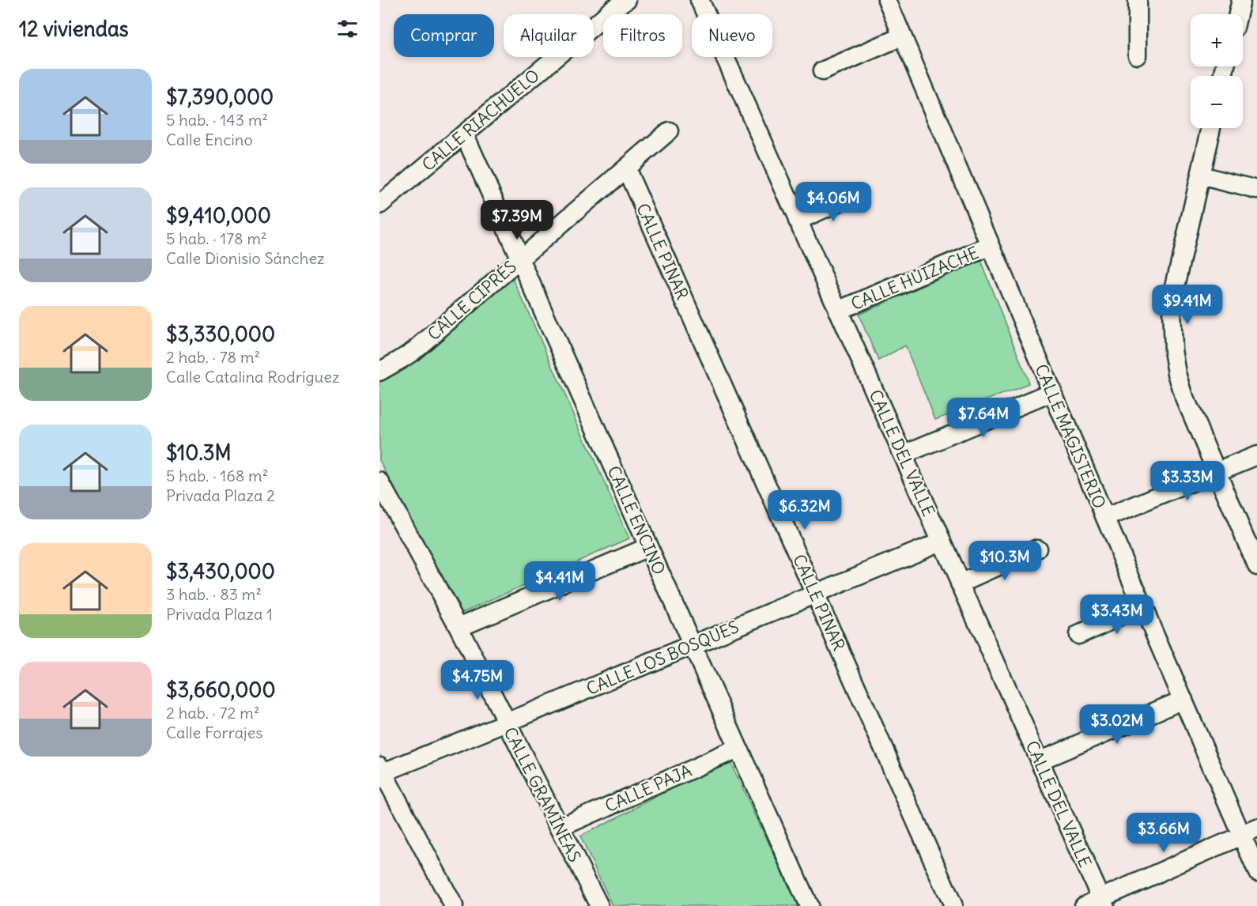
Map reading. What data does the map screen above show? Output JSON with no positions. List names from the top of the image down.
{
  "streets": {
    "street": [
      "CALLE RIACHUELO",
      "CALLE PINAR",
      "CALLE HUIZACHE",
      "CALLE CIPRÉS",
      "CALLE MAGISTERIO",
      "CALLE DEL VALLE",
      "CALLE ENCINO",
      "CALLE LOS BOSQUES",
      "CALLE PAJA",
      "CALLE GRAMÍNEAS"
    ]
  },
  "crossings": [
    ["CALLE RIACHUELO", "CALLE ENCINO"],
    ["CALLE PINAR", "CALLE CIPRÉS"],
    ["CALLE PINAR", "CALLE LOS BOSQUES"],
    ["CALLE HUIZACHE", "CALLE MAGISTERIO"],
    ["CALLE HUIZACHE", "CALLE DEL VALLE"],
    ["CALLE CIPRÉS", "CALLE ENCINO"],
    ["CALLE DEL VALLE", "CALLE LOS BOSQUES"],
    ["CALLE ENCINO", "CALLE LOS BOSQUES"],
    ["CALLE ENCINO", "CALLE PAJA"],
    ["CALLE LOS BOSQUES", "CALLE GRAMÍNEAS"],
    ["CALLE PAJA", "CALLE GRAMÍNEAS"]
  ],
  "page": {
    "heading": "12 viviendas",
    "map_buttons": ["+", "−"],
    "chip": [
      "Comprar",
      "Alquilar",
      "Filtros",
      "Nuevo"
    ],
    "list": [
      {
        "name": "$7,390,000",
        "note": "5 hab. · 143 m² · Calle Encino"
      },
      {
        "name": "$9,410,000",
        "note": "5 hab. · 178 m² · Calle Dionisio Sánchez"
      },
      {
        "name": "$3,330,000",
        "note": "2 hab. · 78 m² · Calle Catalina Rodríguez"
      },
      {
        "name": "$10.3M",
        "note": "5 hab. · 168 m² · Privada Plaza 2"
      },
      {
        "name": "$3,430,000",
        "note": "3 hab. · 83 m² · Privada Plaza 1"
      },
      {
        "name": "$3,660,000",
        "note": "2 hab. · 72 m² · Calle Forrajes"
      }
    ],
    "price": [
      "$4.06M",
      "$7.39M",
      "$9.41M",
      "$7.64M",
      "$3.33M",
      "$6.32M",
      "$10.3M",
      "$4.41M",
      "$3.43M",
      "$4.75M",
      "$3.02M",
      "$3.66M"
    ]
  }
}
